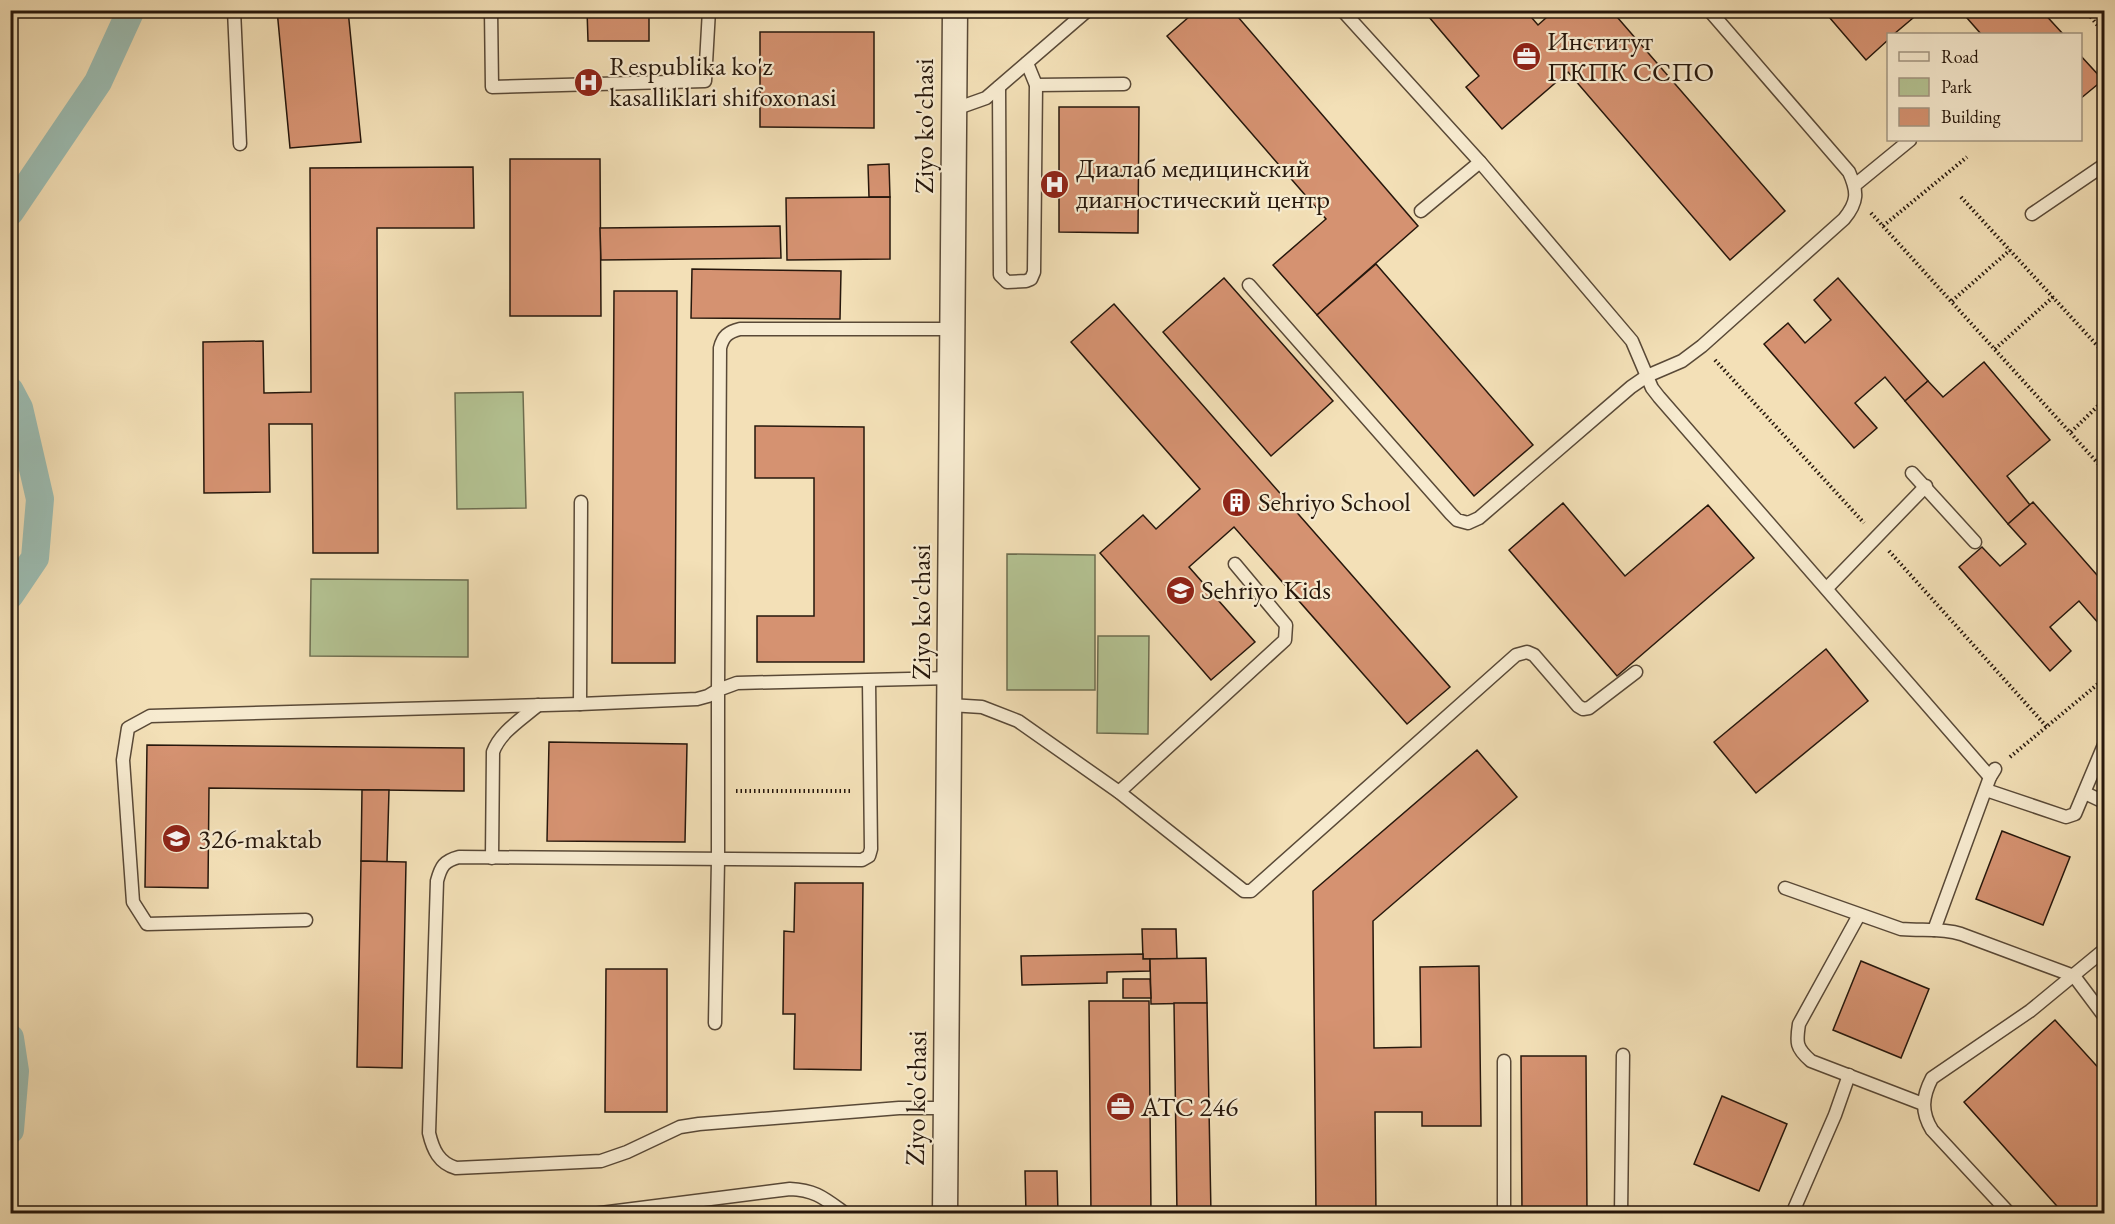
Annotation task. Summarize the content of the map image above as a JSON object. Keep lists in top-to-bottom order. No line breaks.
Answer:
{"streets":{"street":["Ziyo ko'chasi"]},"places":{"office":["Институт ПКПК ССПО","АТС 246"],"hospital":["Respublika ko'z kasalliklari shifoxonasi","Диалаб медицинский диагностический центр"],"building":["Sehriyo School"],"school or university":["Sehriyo Kids","326-maktab"]},"legend":["Road","Park","Building"]}
